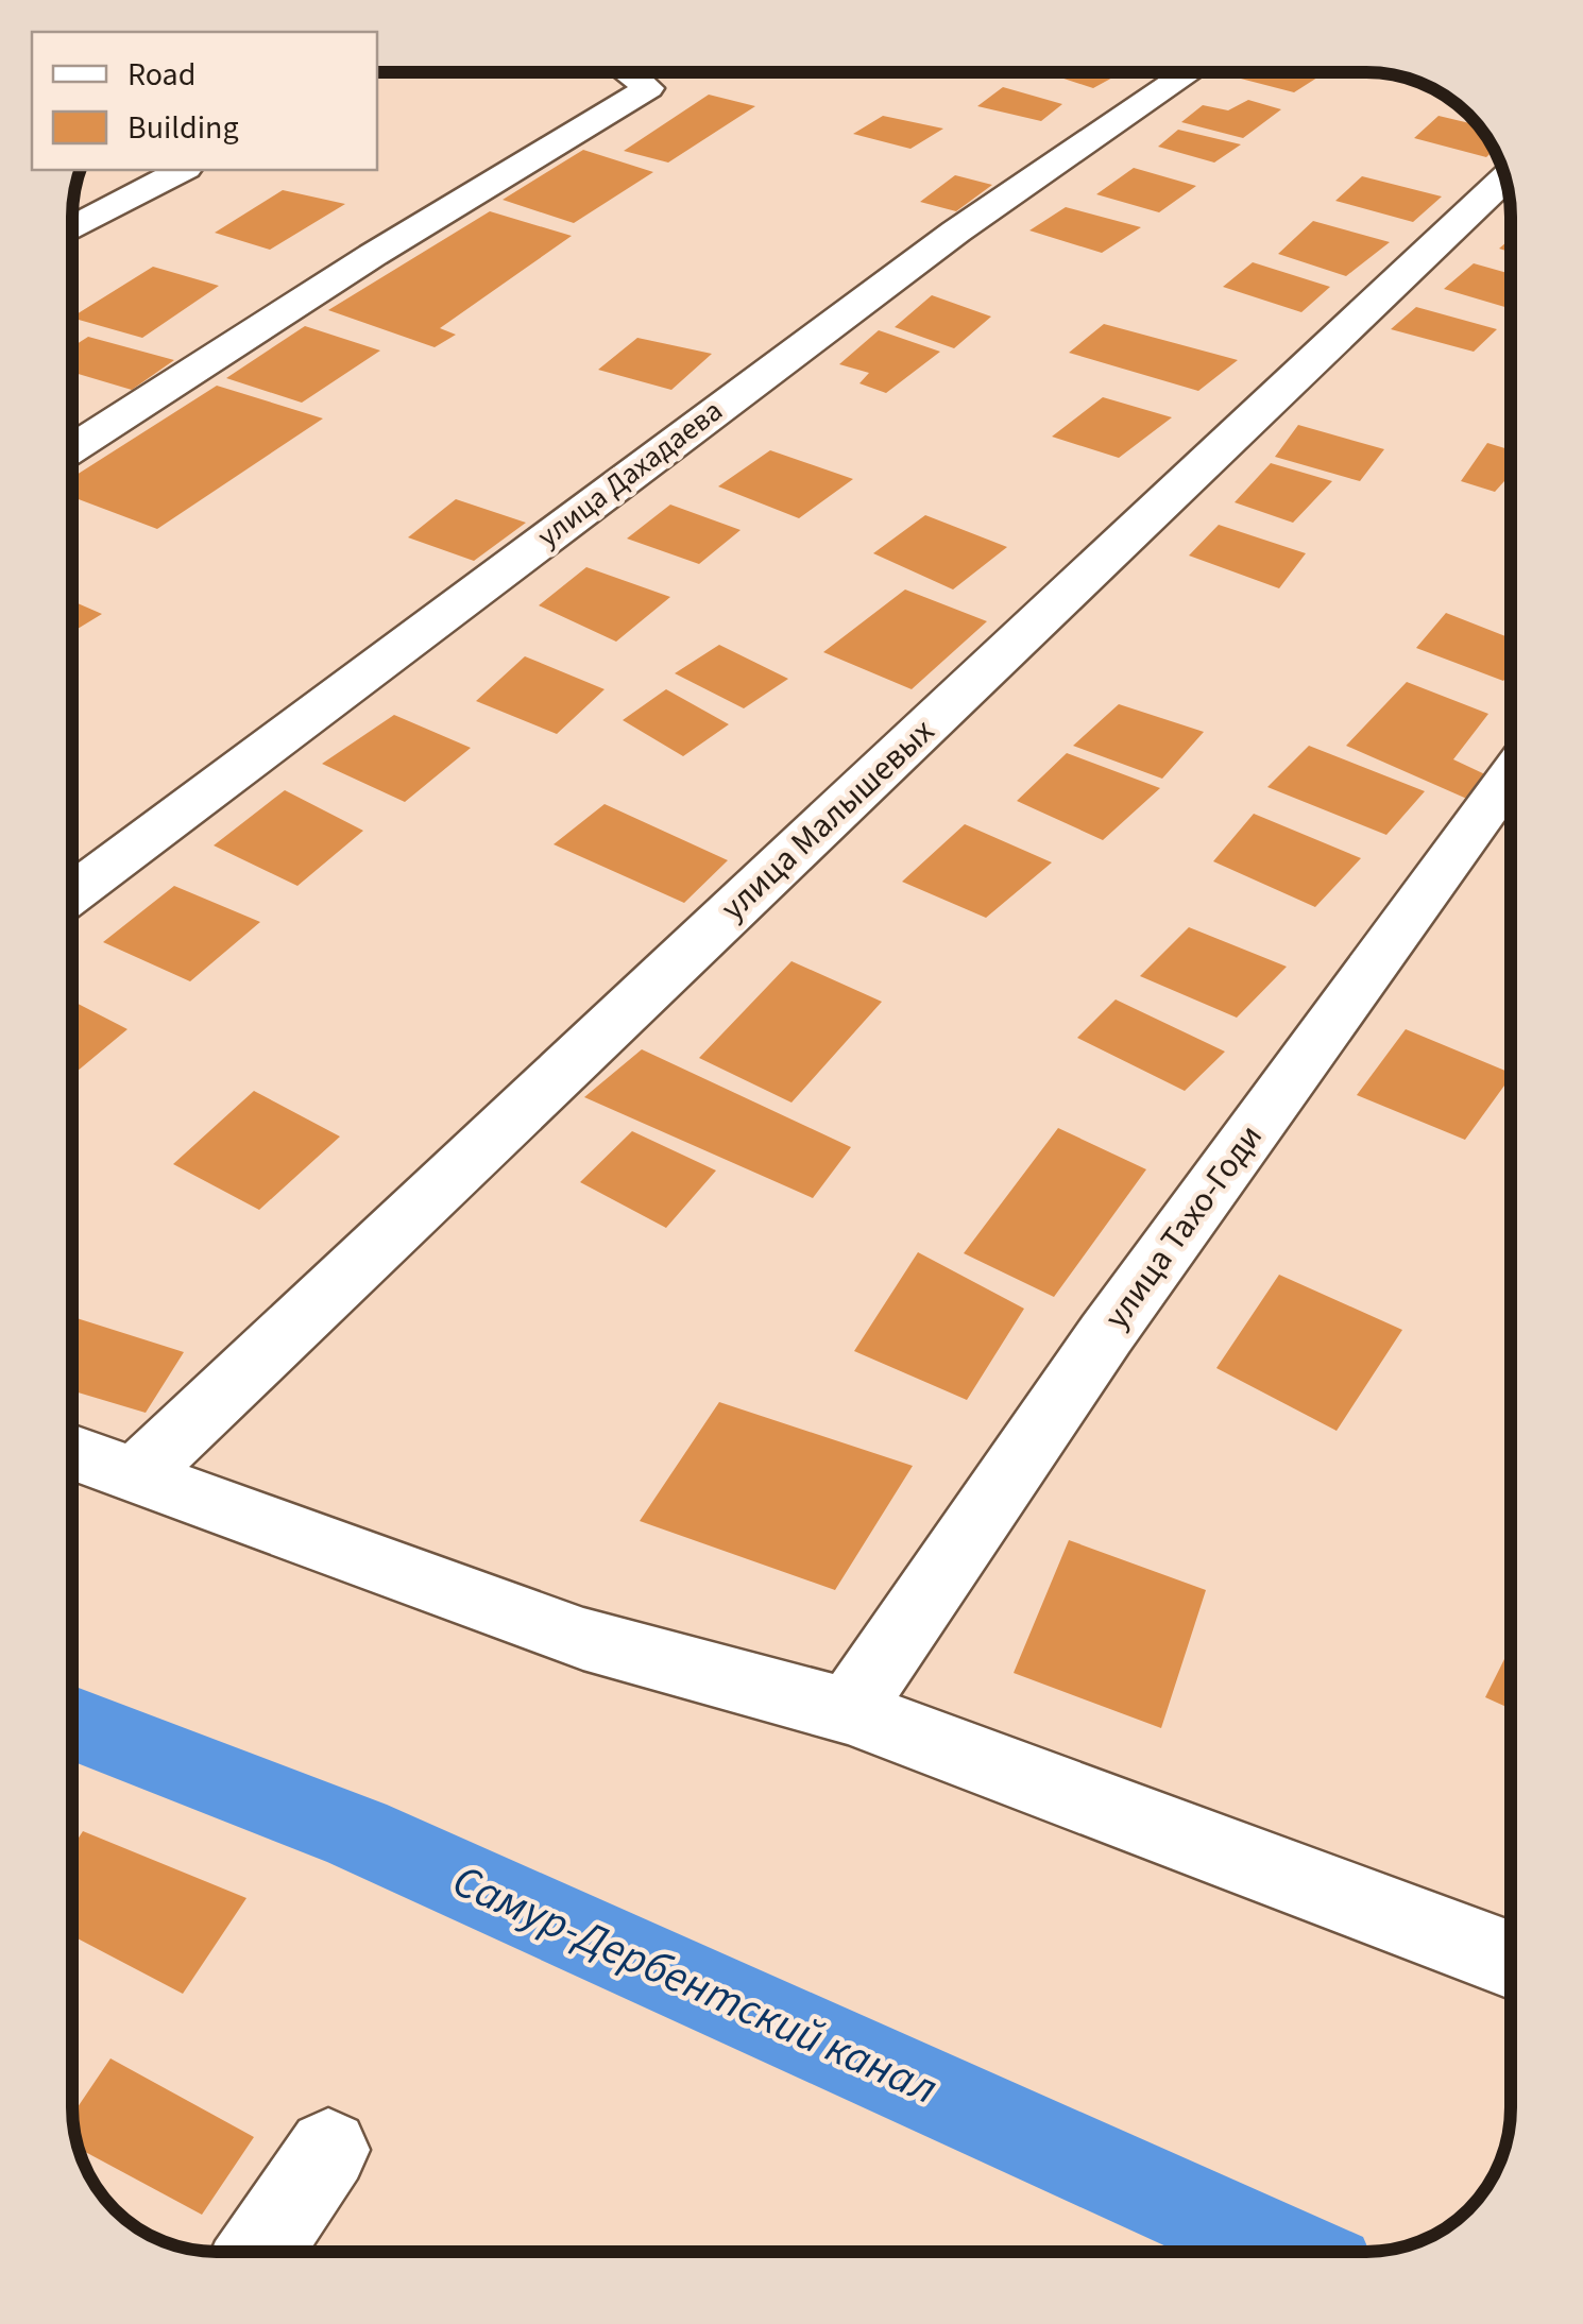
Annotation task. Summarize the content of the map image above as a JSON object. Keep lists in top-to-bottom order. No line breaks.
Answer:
{"streets":{"street":["улица Дахадаева","улица Малышевых","улица Тахо-Годи"]},"water":["Самур-Дербентский канал"],"legend":["Road","Building"]}
